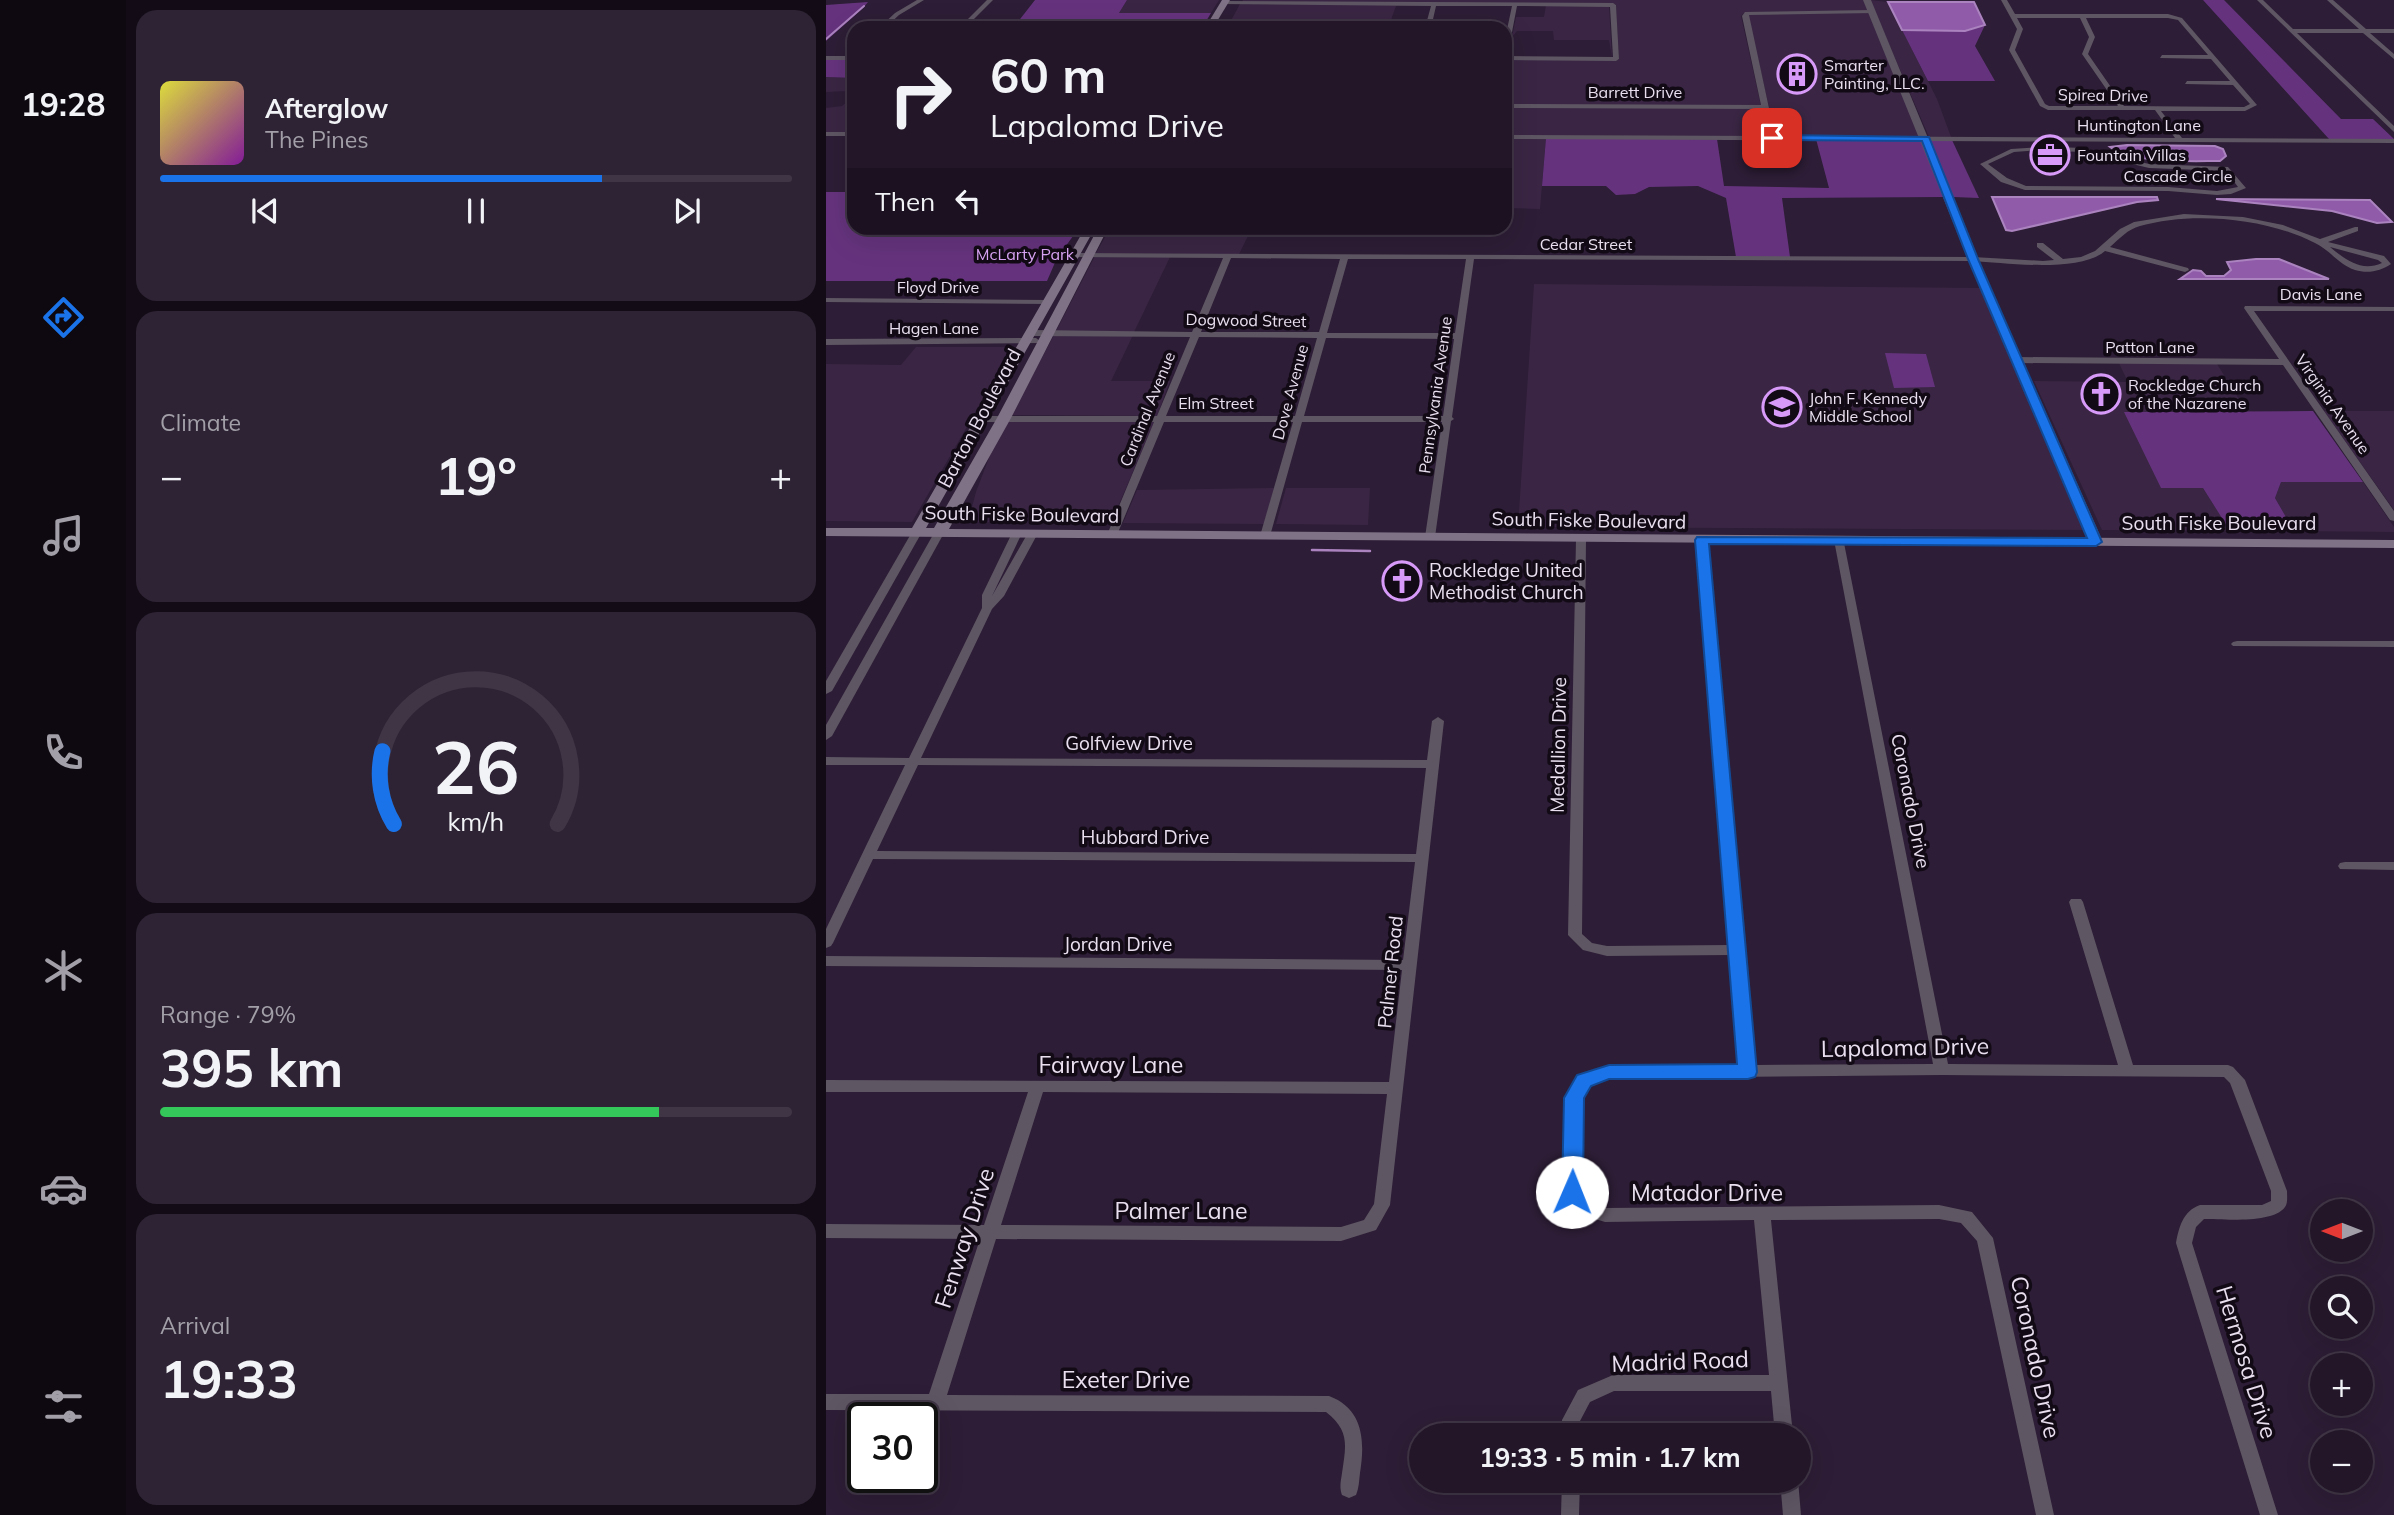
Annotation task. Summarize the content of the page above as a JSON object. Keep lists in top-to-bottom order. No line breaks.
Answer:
{"streets":{"main road":["Barton Boulevard","South Fiske Boulevard"],"street":["Barrett Drive","Spirea Drive","Huntington Lane","Cascade Circle","Cedar Street","Floyd Drive","Davis Lane","Dogwood Street","Hagen Lane","Patton Lane","Dove Avenue","Pennsylvania Avenue","Elm Street","Virginia Avenue","Cardinal Avenue","Golfview Drive","Medallion Drive","Coronado Drive","Hubbard Drive","Jordan Drive","Palmer Road","Lapaloma Drive","Fairway Lane","Matador Drive","Palmer Lane","Fenway Drive","Madrid Road","Hermosa Drive","Exeter Drive"]},"crossings":[["Spirea Drive","Huntington Lane"],["Huntington Lane","Cascade Circle"],["Cedar Street","Dove Avenue"],["Cedar Street","Pennsylvania Avenue"],["Cedar Street","Cardinal Avenue"],["Cedar Street","Barton Boulevard"],["Floyd Drive","Barton Boulevard"],["Davis Lane","Virginia Avenue"],["Dogwood Street","Hagen Lane"],["Dogwood Street","Dove Avenue"],["Dogwood Street","Pennsylvania Avenue"],["Dogwood Street","Cardinal Avenue"],["Dogwood Street","Barton Boulevard"],["Hagen Lane","Barton Boulevard"],["Patton Lane","Virginia Avenue"],["Dove Avenue","Elm Street"],["Dove Avenue","South Fiske Boulevard"],["Pennsylvania Avenue","Elm Street"],["Pennsylvania Avenue","South Fiske Boulevard"],["Elm Street","Cardinal Avenue"],["Elm Street","Barton Boulevard"],["Cardinal Avenue","South Fiske Boulevard"],["Barton Boulevard","South Fiske Boulevard"],["South Fiske Boulevard","Medallion Drive"],["South Fiske Boulevard","Coronado Drive"],["Golfview Drive","Palmer Road"],["Coronado Drive","Lapaloma Drive"],["Coronado Drive","Matador Drive"],["Hubbard Drive","Palmer Road"],["Jordan Drive","Palmer Road"],["Palmer Road","Fairway Lane"],["Palmer Road","Palmer Lane"],["Lapaloma Drive","Matador Drive"],["Lapaloma Drive","Hermosa Drive"],["Fairway Lane","Fenway Drive"],["Palmer Lane","Fenway Drive"]],"parks":["McLarty Park"],"places":{"building":["Smarter Painting, LLC."],"office":["Fountain Villas"],"church":["Rockledge Church of the Nazarene","Rockledge United Methodist Church"],"school or university":["John F. Kennedy Middle School"]},"north":"left","page":{"tabs":"19:28","turn":["60 m","Lapaloma Drive"],"song":["Afterglow","The Pines"],"then":"Then","tile":["Climate",["Range · 79%","395 km"],["Arrival","19:33"]],"heat":["−","19°","+"],"map_buttons":["+","−"],"limit":"30","trip":"19:33 · 5 min · 1.7 km","gauge":["26","km/h"]}}
